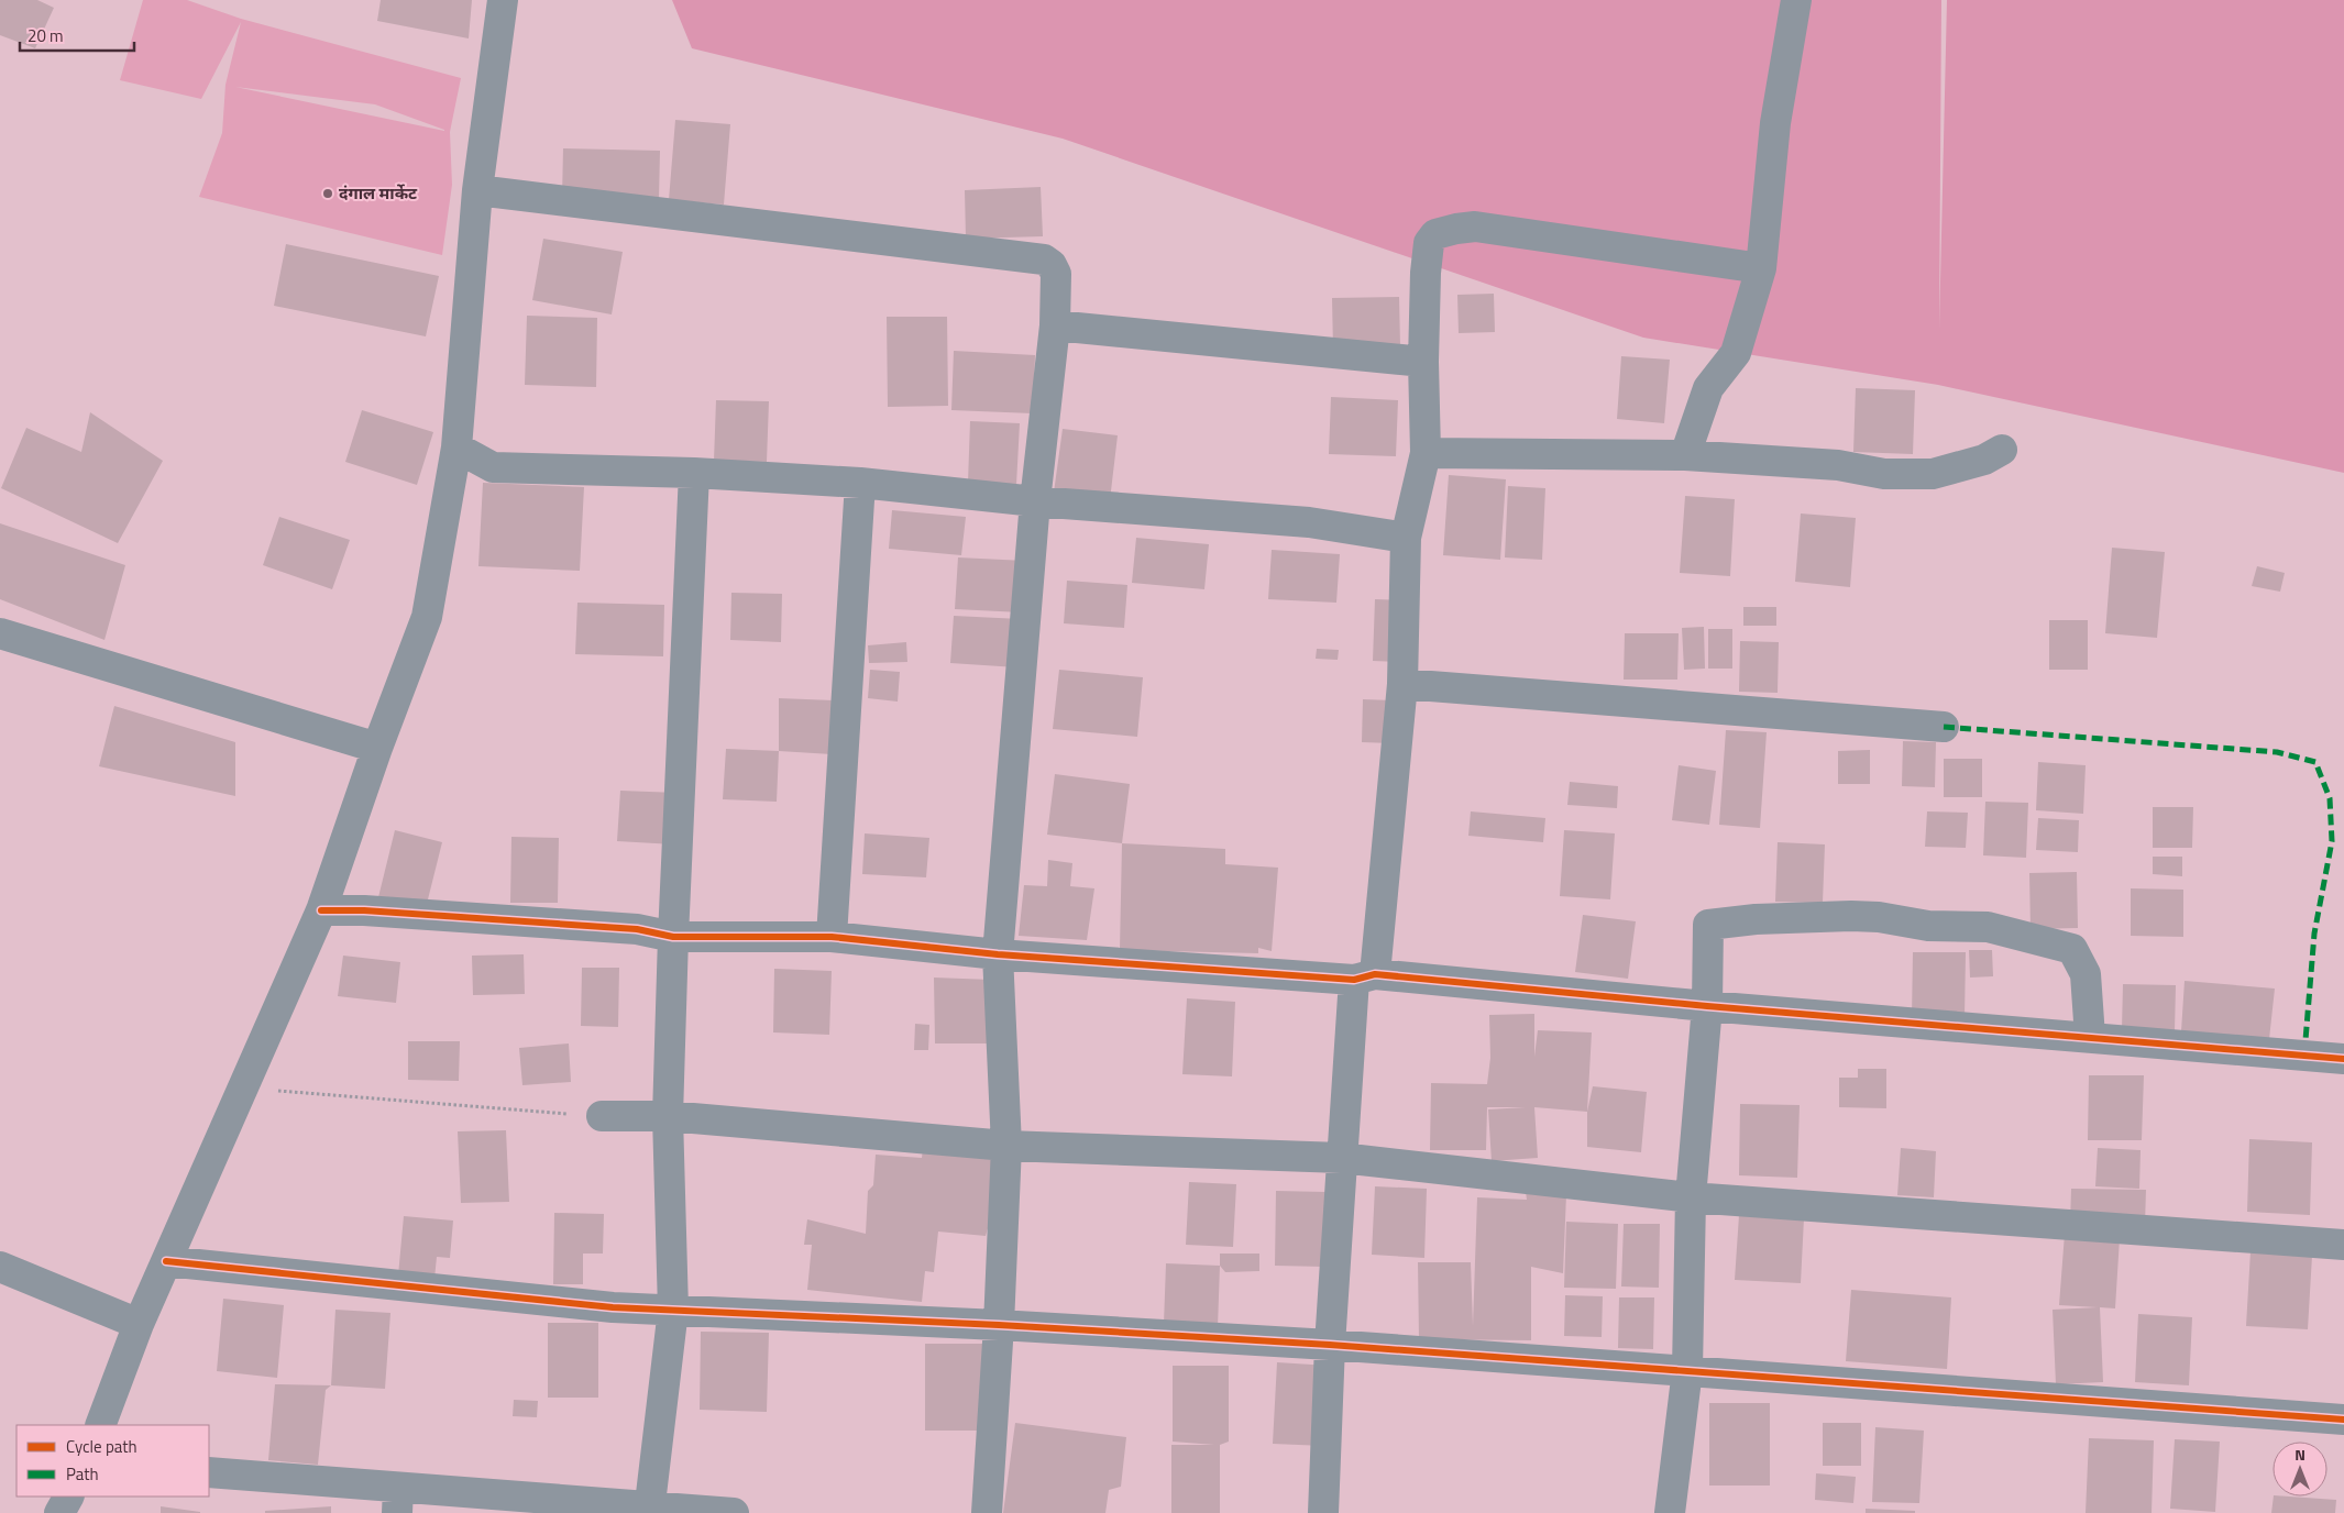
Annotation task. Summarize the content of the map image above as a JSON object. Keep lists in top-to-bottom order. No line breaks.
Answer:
{"places":["दंगाल मार्केट"],"legend":["Cycle path","Path"],"scale_bar":"20 m","north":"top"}
